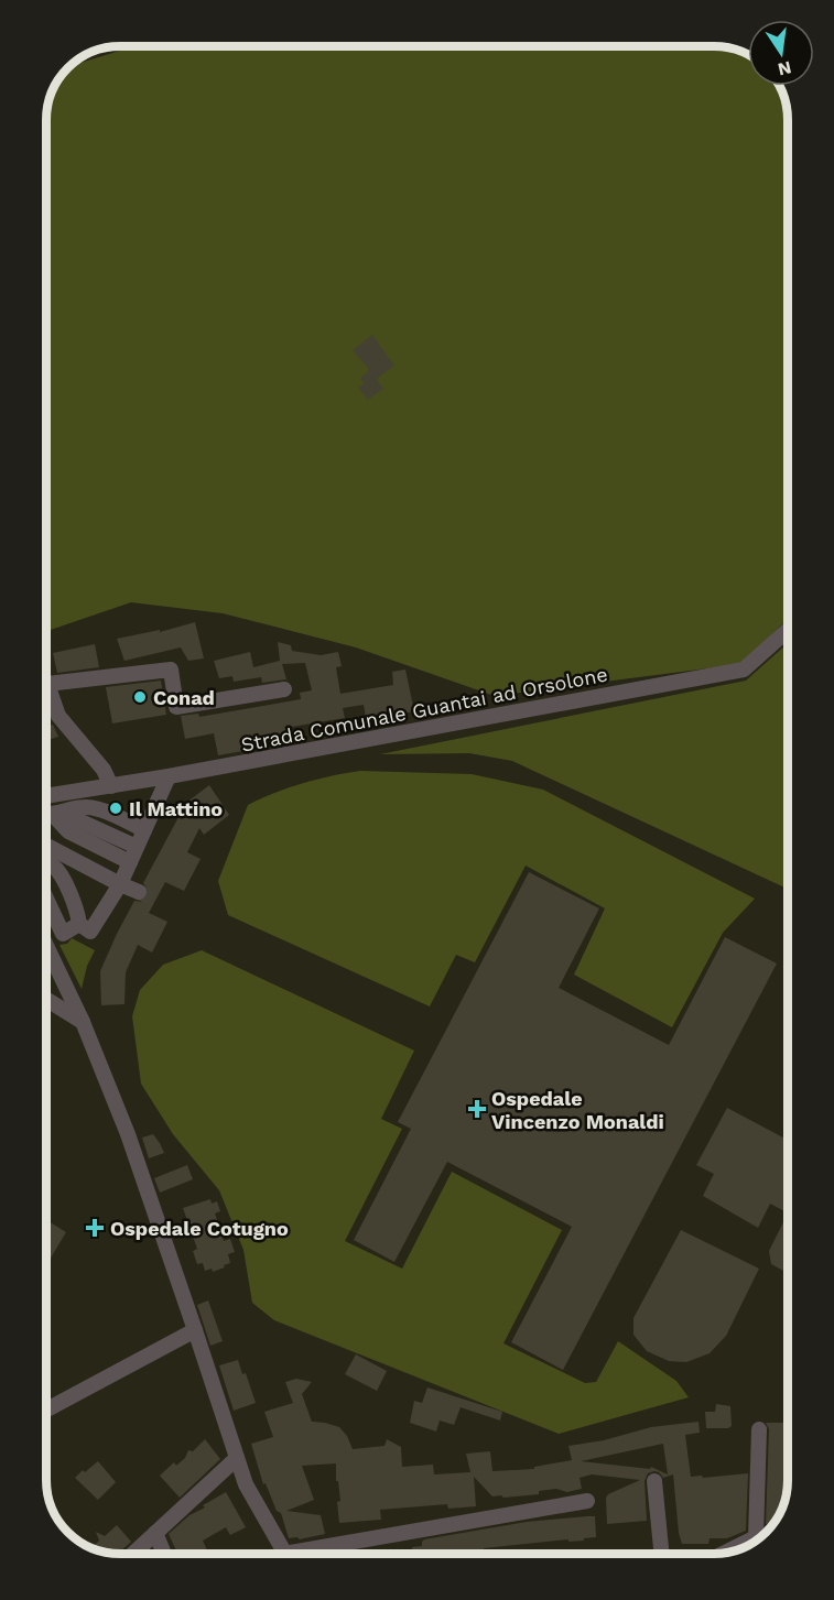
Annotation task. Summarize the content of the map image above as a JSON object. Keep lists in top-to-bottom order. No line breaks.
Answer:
{"streets":{"street":["Strada Comunale Guantai ad Orsolone"]},"places":{"other":["Conad","Il Mattino"],"health":["Ospedale Vincenzo Monaldi","Ospedale Cotugno"]},"north":"bottom"}
